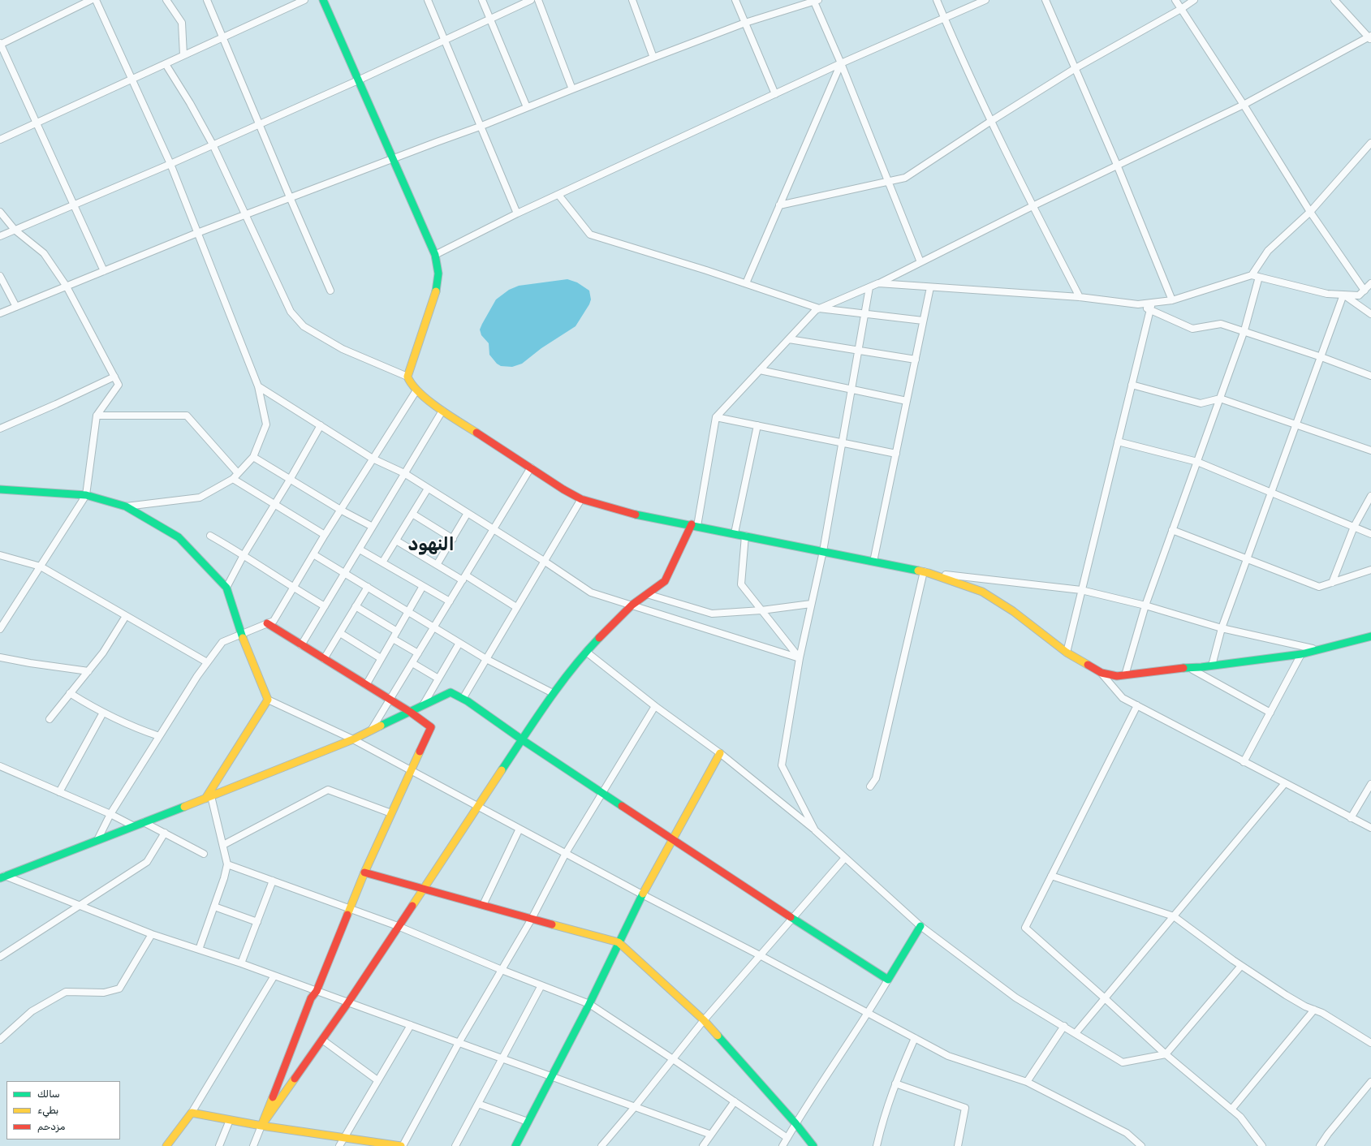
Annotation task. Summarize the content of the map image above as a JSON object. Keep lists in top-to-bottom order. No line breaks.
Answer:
{"districts":["النهود"],"legend":["سالك","بطيء","مزدحم"]}
